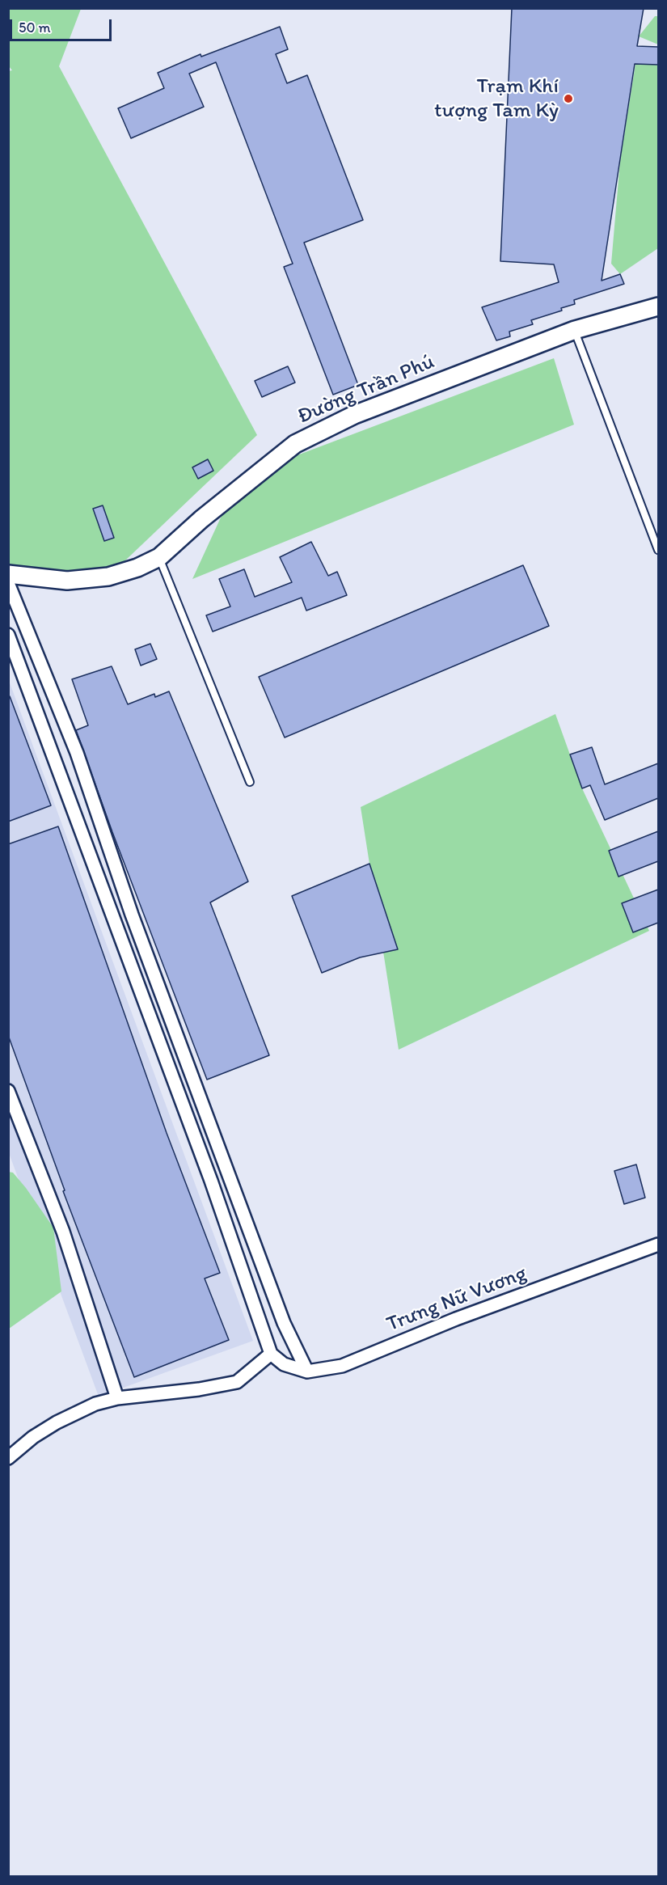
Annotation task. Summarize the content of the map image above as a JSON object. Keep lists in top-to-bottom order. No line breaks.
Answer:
{"streets":{"main road":["Đường Trần Phú"],"street":["Trưng Nữ Vương"]},"places":["Trạm Khí tượng Tam Kỳ"],"scale_bar":"50 m"}
